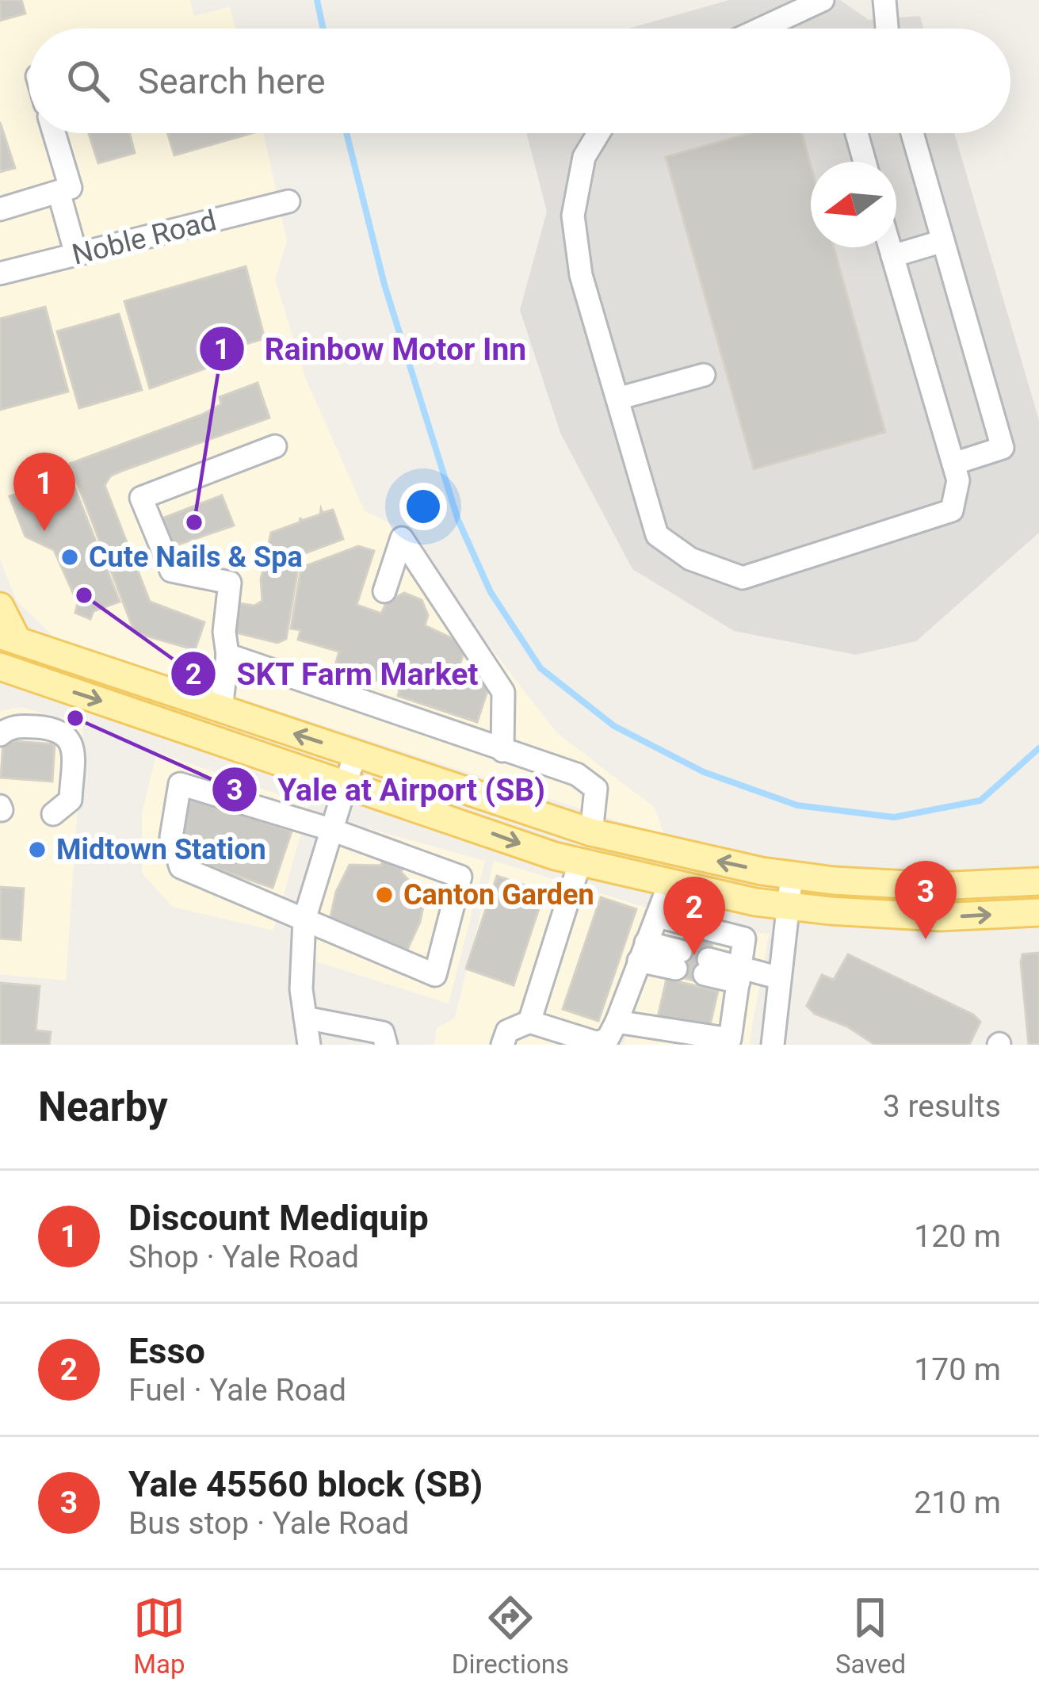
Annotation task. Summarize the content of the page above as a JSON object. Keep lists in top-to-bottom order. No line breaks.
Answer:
{"streets":{"street":["Noble Road"]},"places":["Rainbow Motor Inn","Cute Nails & Spa","SKT Farm Market","Yale at Airport (SB)","Midtown Station","Canton Garden"],"north":"left","page":{"search":"Search here","pins":["1","3","2"],"heading":["Nearby","3 results"],"list":[{"mark":"1","name":"Discount Mediquip","note":"Shop · Yale Road","value":"120 m"},{"mark":"2","name":"Esso","note":"Fuel · Yale Road","value":"170 m"},{"mark":"3","name":"Yale 45560 block (SB)","note":"Bus stop · Yale Road","value":"210 m"}],"nav":["Map","Directions","Saved"]}}
